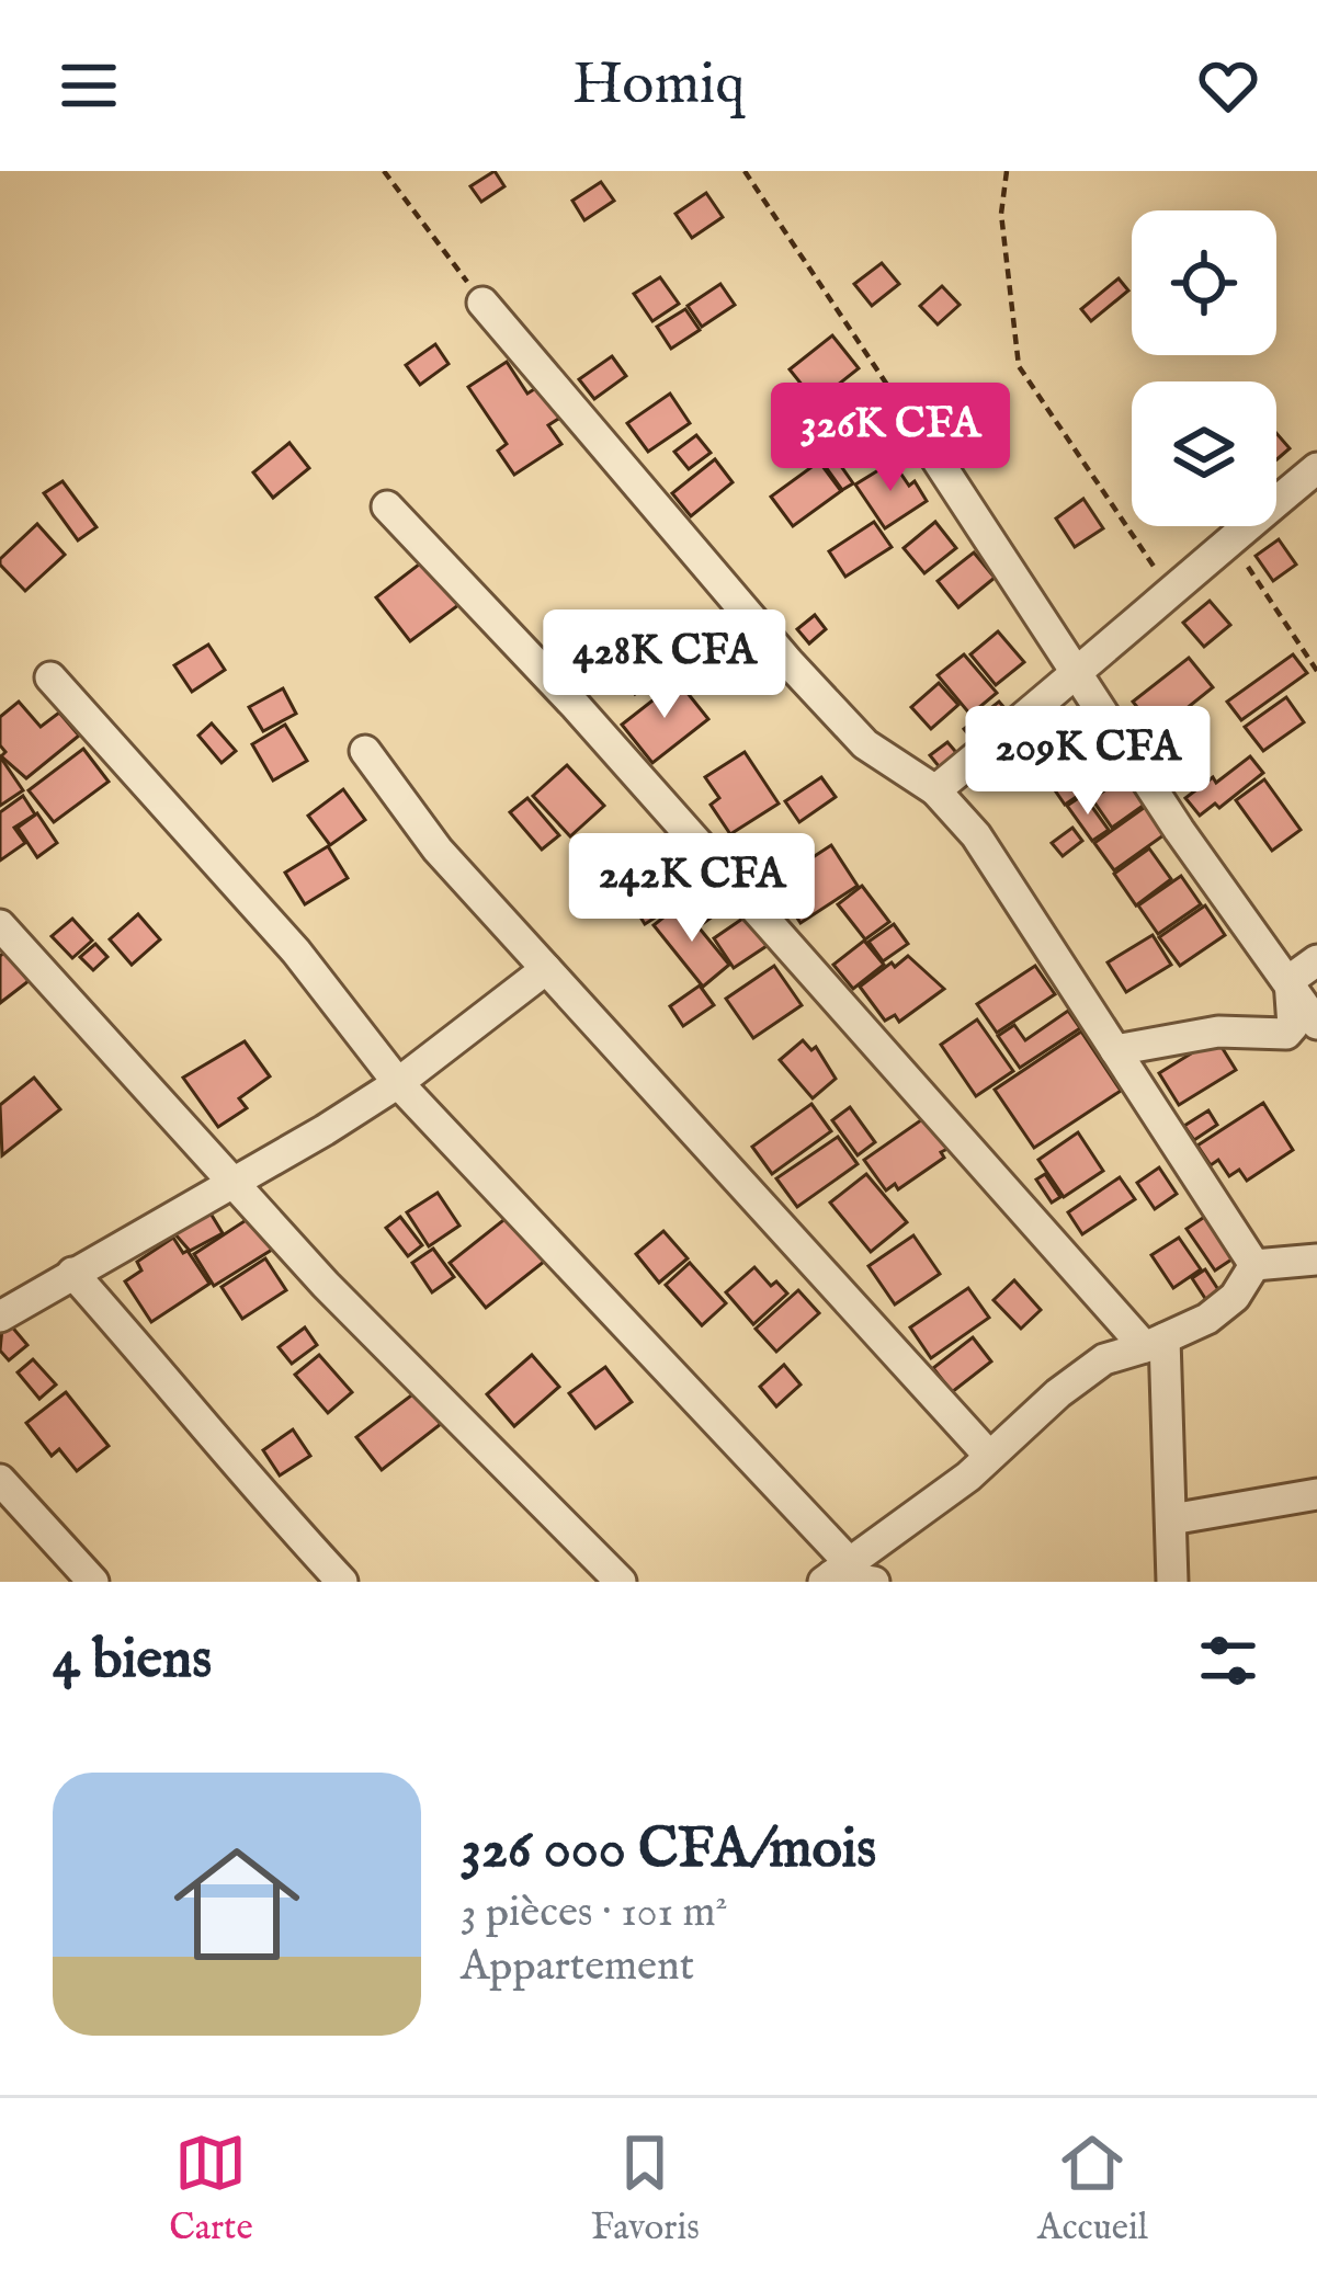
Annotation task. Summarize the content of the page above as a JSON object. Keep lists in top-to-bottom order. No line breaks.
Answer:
{"page":{"header":"Homiq","price":["326K CFA","428K CFA","209K CFA","242K CFA"],"heading":"4 biens","list":[{"name":"326 000 CFA/mois","note":"3 pièces · 101 m² · Appartement"}],"tabs":["Carte","Favoris","Accueil"]}}
